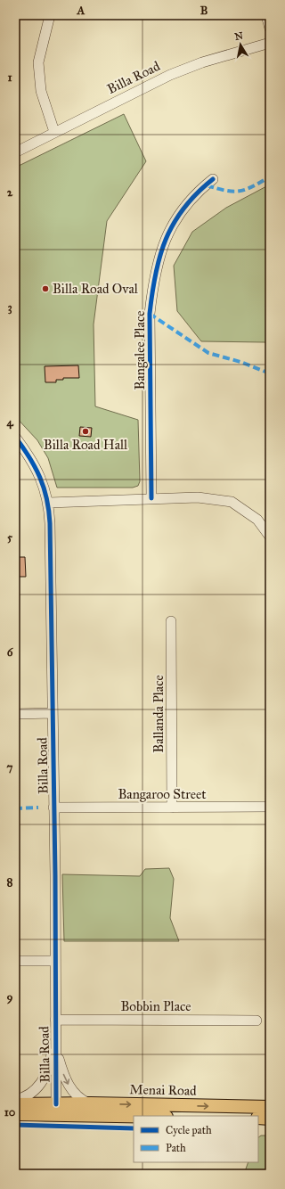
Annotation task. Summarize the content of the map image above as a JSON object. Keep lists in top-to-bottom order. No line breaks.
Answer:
{"streets":{"main road":["Menai Road"],"street":["Billa Road","Bangalee Place","Ballanda Place","Bangaroo Street","Bobbin Place"]},"crossings":[["Billa Road","Bangaroo Street"],["Billa Road","Bobbin Place"],["Billa Road","Menai Road"],["Ballanda Place","Bangaroo Street"]],"places":["Billa Road Oval","Billa Road Hall"],"legend":["Cycle path","Path"],"north":"top","grid":{"columns":["A","B"],"rows":["1","2","3","4","5","6","7","8","9","10"]}}
